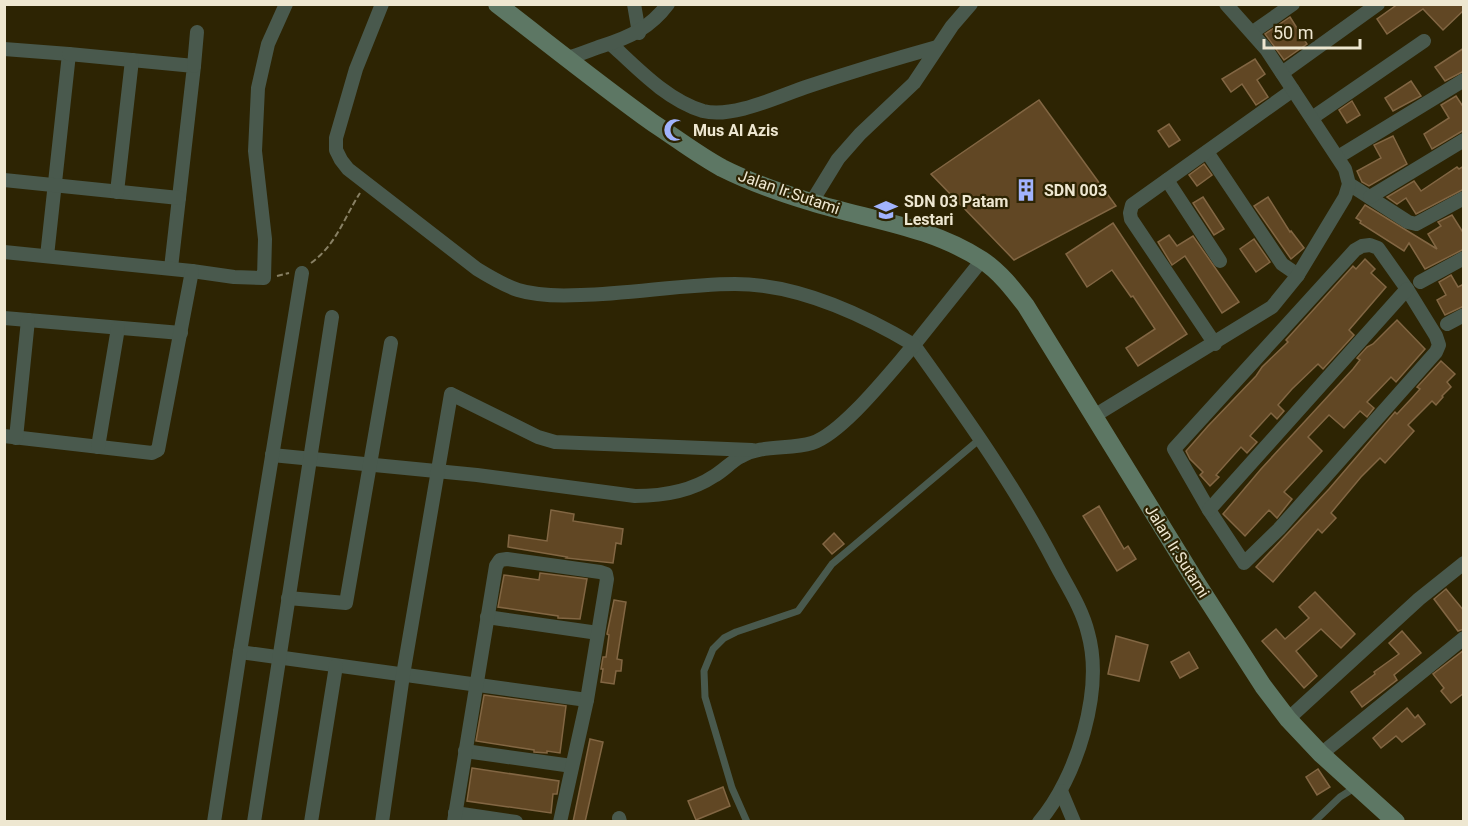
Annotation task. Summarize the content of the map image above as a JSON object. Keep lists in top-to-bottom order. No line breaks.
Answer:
{"streets":{"street":["Jalan Ir.Sutami"]},"places":{"mosque":["Mus Al Azis"],"building":["SDN 003"],"school or university":["SDN 03 Patam Lestari"]},"scale_bar":"50 m"}
